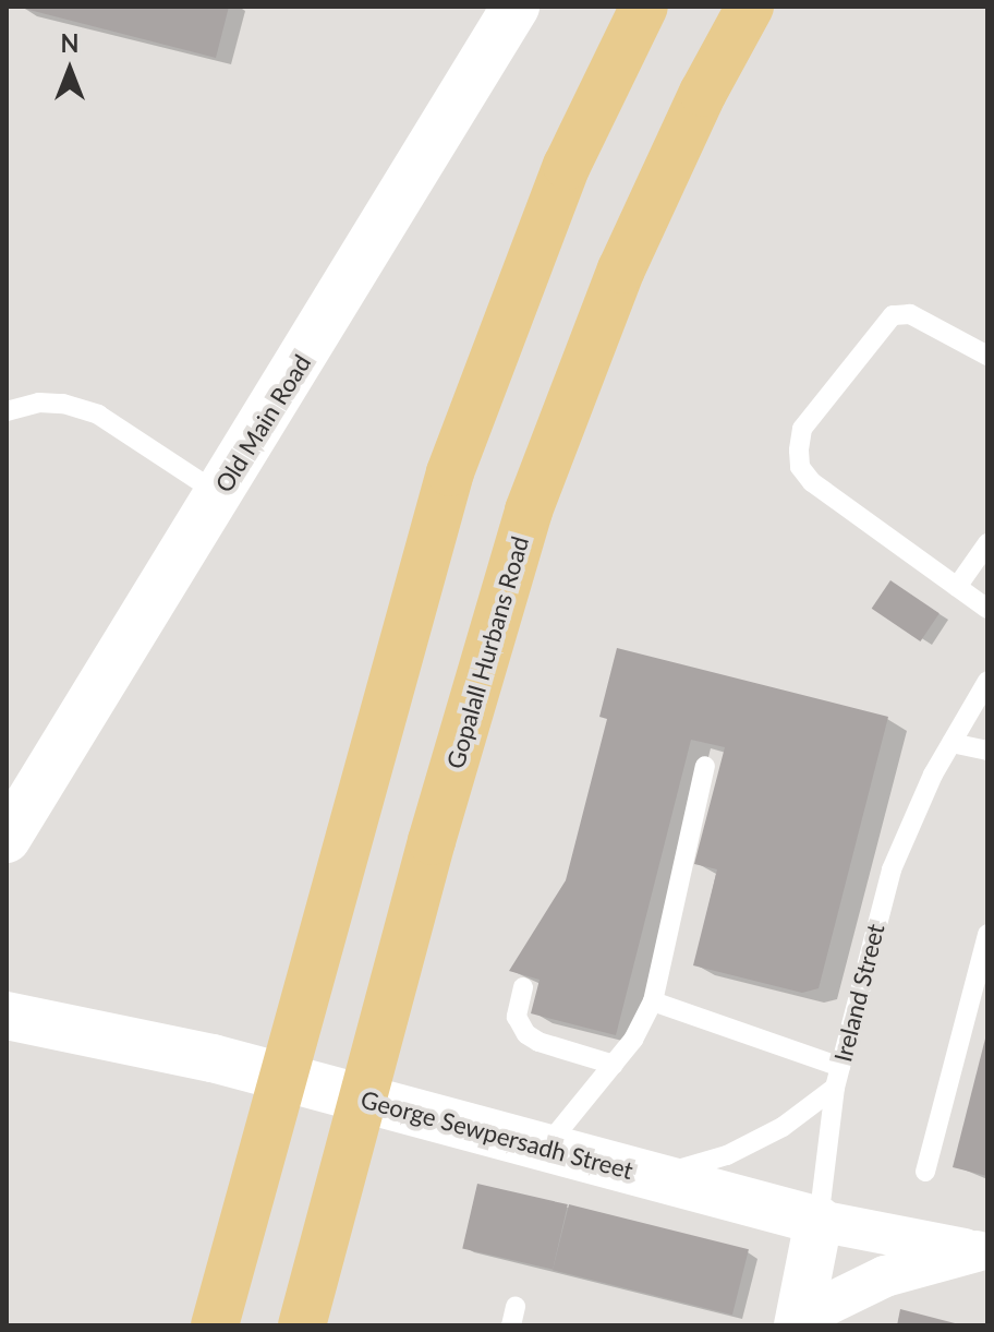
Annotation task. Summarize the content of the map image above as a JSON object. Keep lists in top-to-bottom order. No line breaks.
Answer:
{"streets":{"main road":["Gopalall Hurbans Road"],"street":["Old Main Road","Ireland Street","George Sewpersadh Street"]},"crossings":[["Ireland Street","George Sewpersadh Street"]],"north":"top"}
